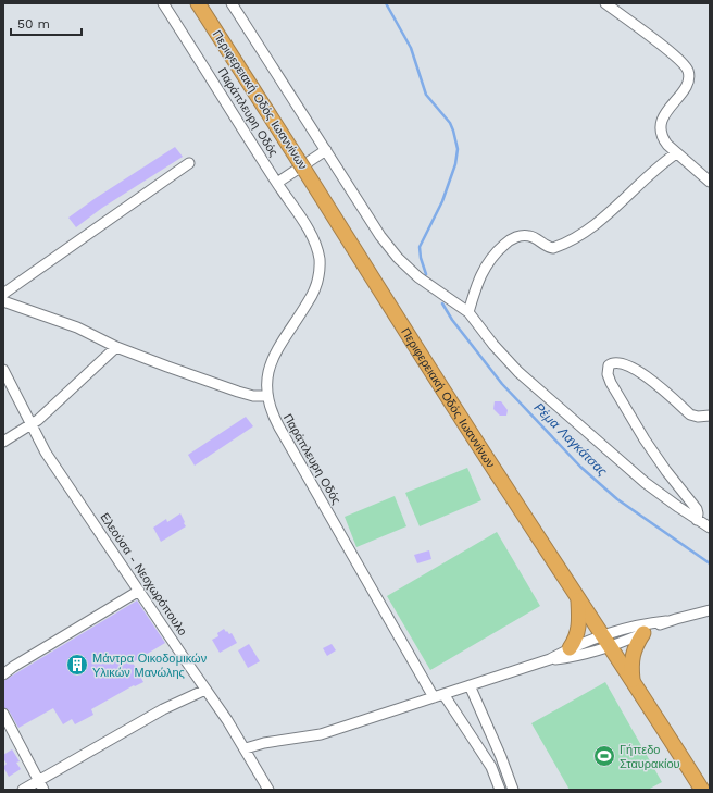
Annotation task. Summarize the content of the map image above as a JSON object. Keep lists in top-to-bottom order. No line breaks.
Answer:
{"streets":{"highway":["Περιφερειακή Οδός Ιωαννίνων"],"street":["Παράπλευρη Οδός","Ελεούσα - Νεοχωρόπουλο"]},"water":["Ρέμα Λαγκάτσας"],"places":{"building":["Μάντρα Οικοδομικών Υλικών Μανώλης"],"sports":["Γήπεδο Σταυρακίου"]},"scale_bar":"50 m"}
